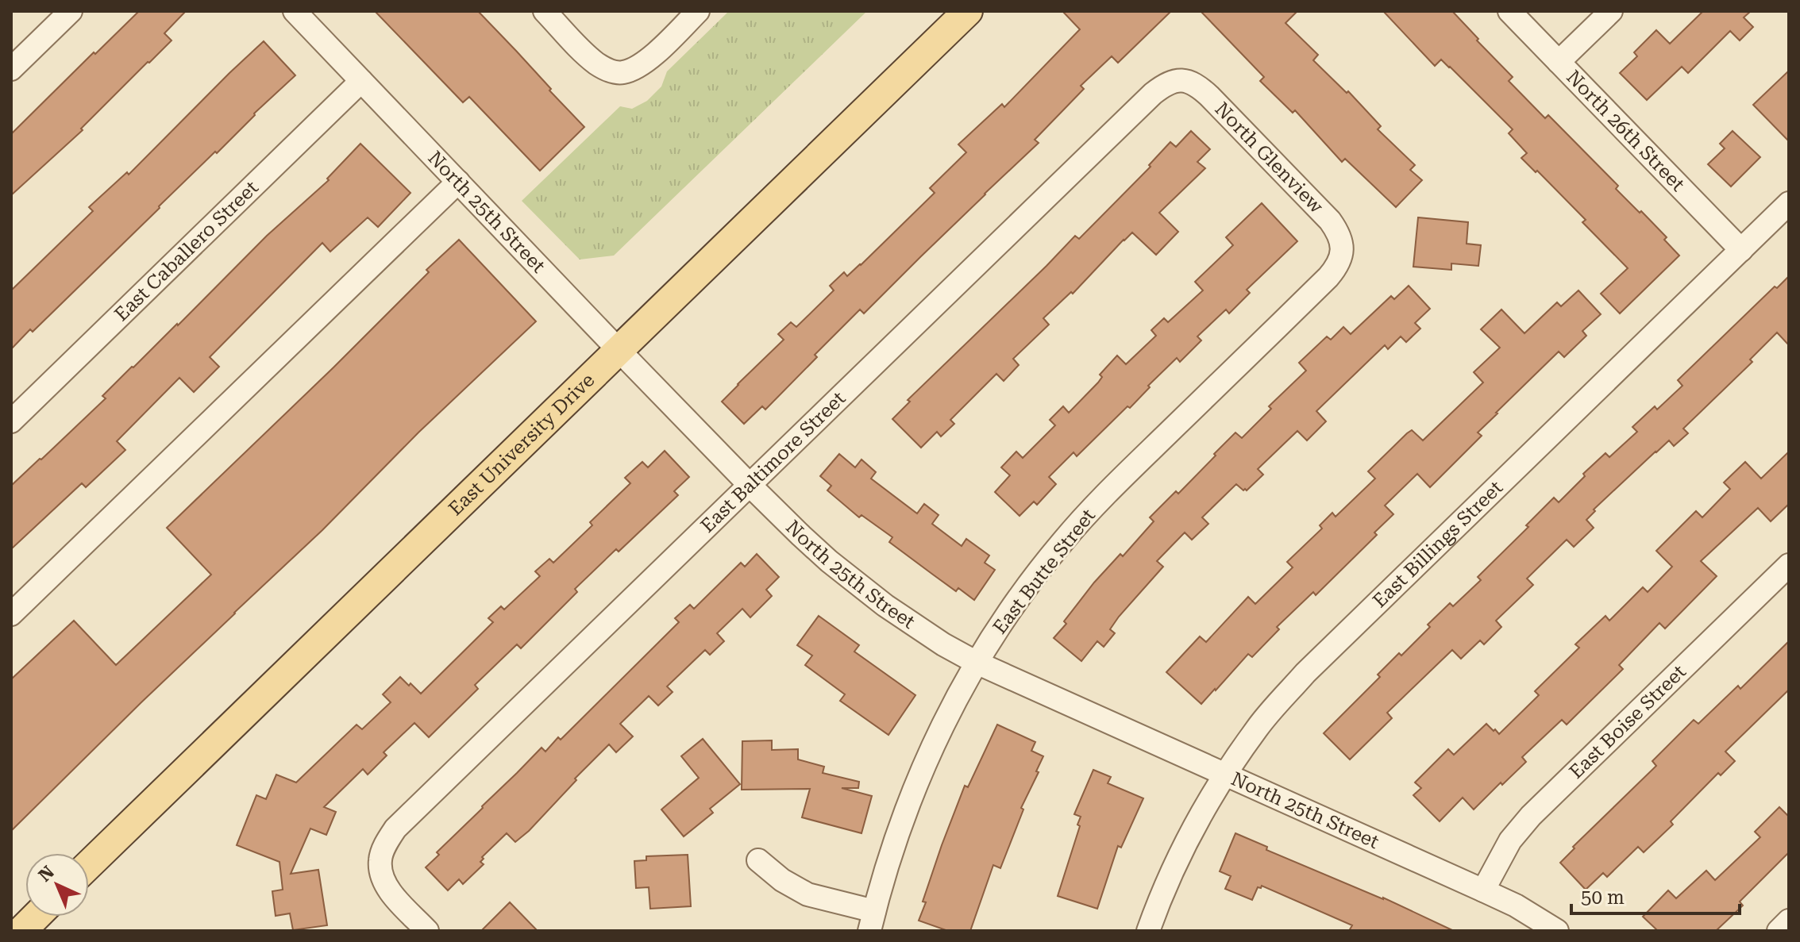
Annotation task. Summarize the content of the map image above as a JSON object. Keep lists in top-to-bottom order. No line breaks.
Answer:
{"streets":{"main road":["East University Drive"],"street":["North 26th Street","North Glenview","North 25th Street","East Caballero Street","East Baltimore Street","East Billings Street","East Butte Street","East Boise Street"]},"crossings":[["North 26th Street","East Billings Street"],["North Glenview","East Baltimore Street"],["North Glenview","East Butte Street"],["North 25th Street","East Caballero Street"],["North 25th Street","East University Drive"],["North 25th Street","East Baltimore Street"],["North 25th Street","East Billings Street"],["North 25th Street","East Butte Street"],["North 25th Street","East Boise Street"]],"scale_bar":"50 m","north":"top left"}
